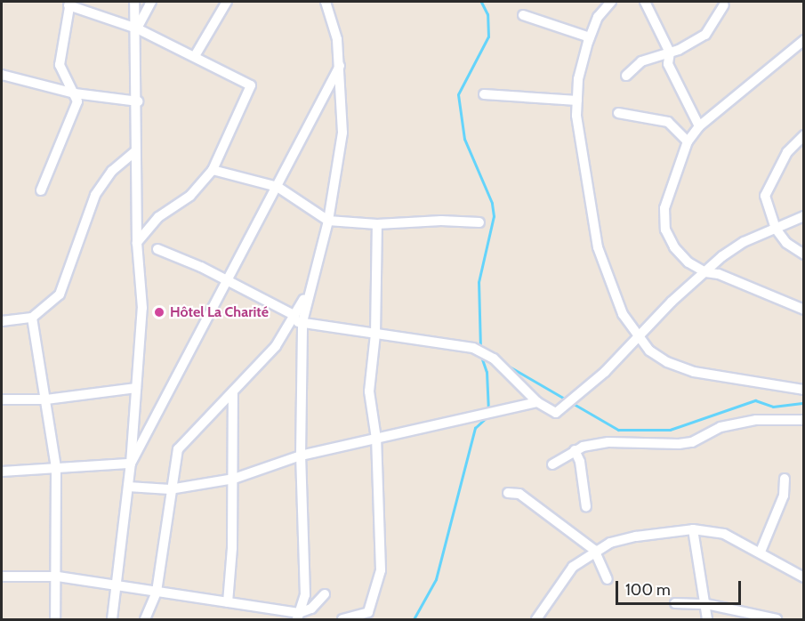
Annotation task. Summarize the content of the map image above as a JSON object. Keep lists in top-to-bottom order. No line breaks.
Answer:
{"places":["Hôtel La Charité"],"scale_bar":"100 m"}
